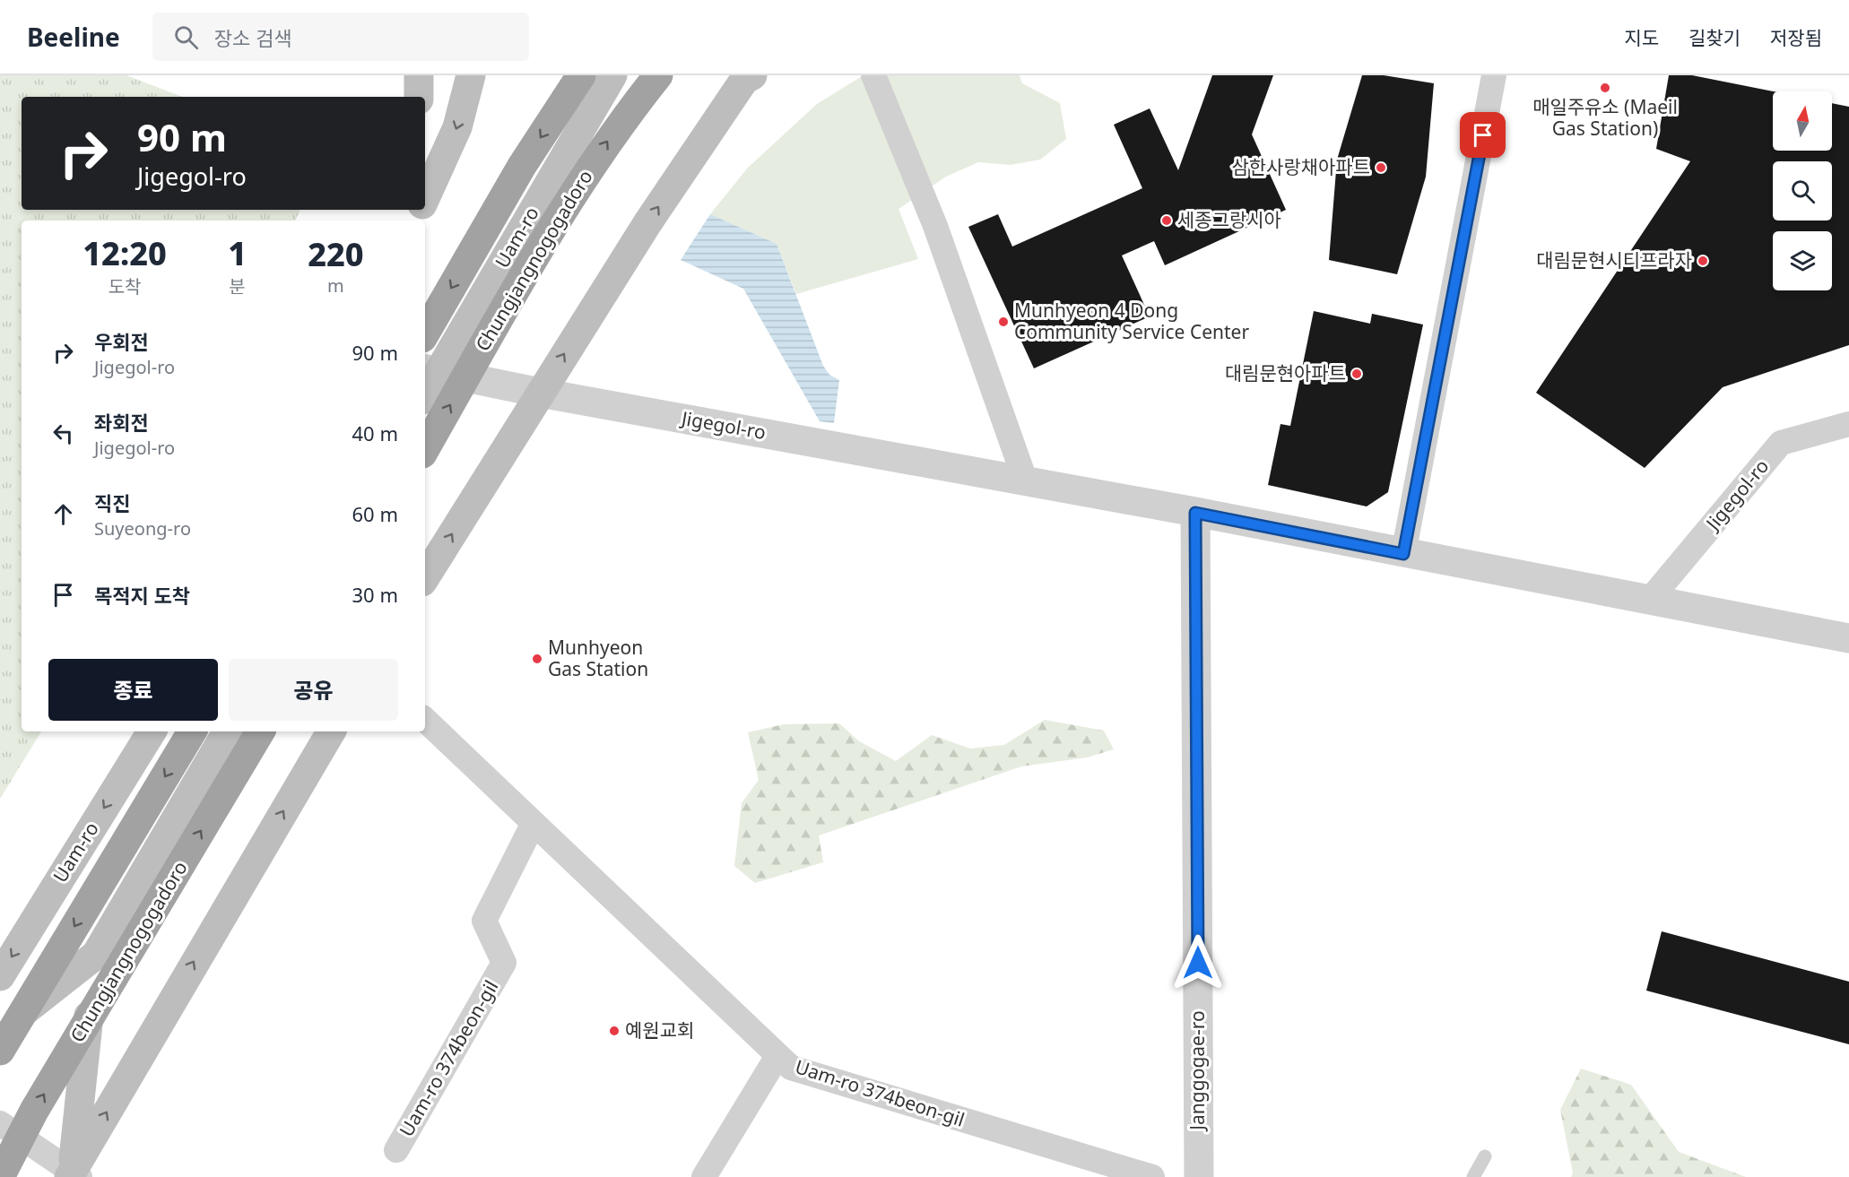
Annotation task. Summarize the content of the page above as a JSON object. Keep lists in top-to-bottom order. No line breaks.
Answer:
{"streets":{"highway":["Chungjangnogogadoro"],"main road":["Uam-ro"],"street":["Jigegol-ro","Uam-ro 374beon-gil","Janggogae-ro"]},"crossings":[["Uam-ro","Jigegol-ro"],["Jigegol-ro","Janggogae-ro"]],"places":["매일주유소 (Maeil Gas Station)","삼한사랑채아파트","세종그랑시아","대림문현시티프라자","Munhyeon 4 Dong Community Service Center","대림문현아파트","Munhyeon Gas Station","예원교회"],"north":"top","page":{"header":"Beeline","search":"장소 검색","nav":["지도","길찾기","저장됨"],"turn":["90 m","Jigegol-ro"],"eta":["12:20","도착","1","분","220","m"],"list":[{"name":"우회전","note":"Jigegol-ro","value":"90 m"},{"name":"좌회전","note":"Jigegol-ro","value":"40 m"},{"name":"직진","note":"Suyeong-ro","value":"60 m"},{"name":"목적지 도착","value":"30 m"}],"buttons":["종료","공유"]}}
